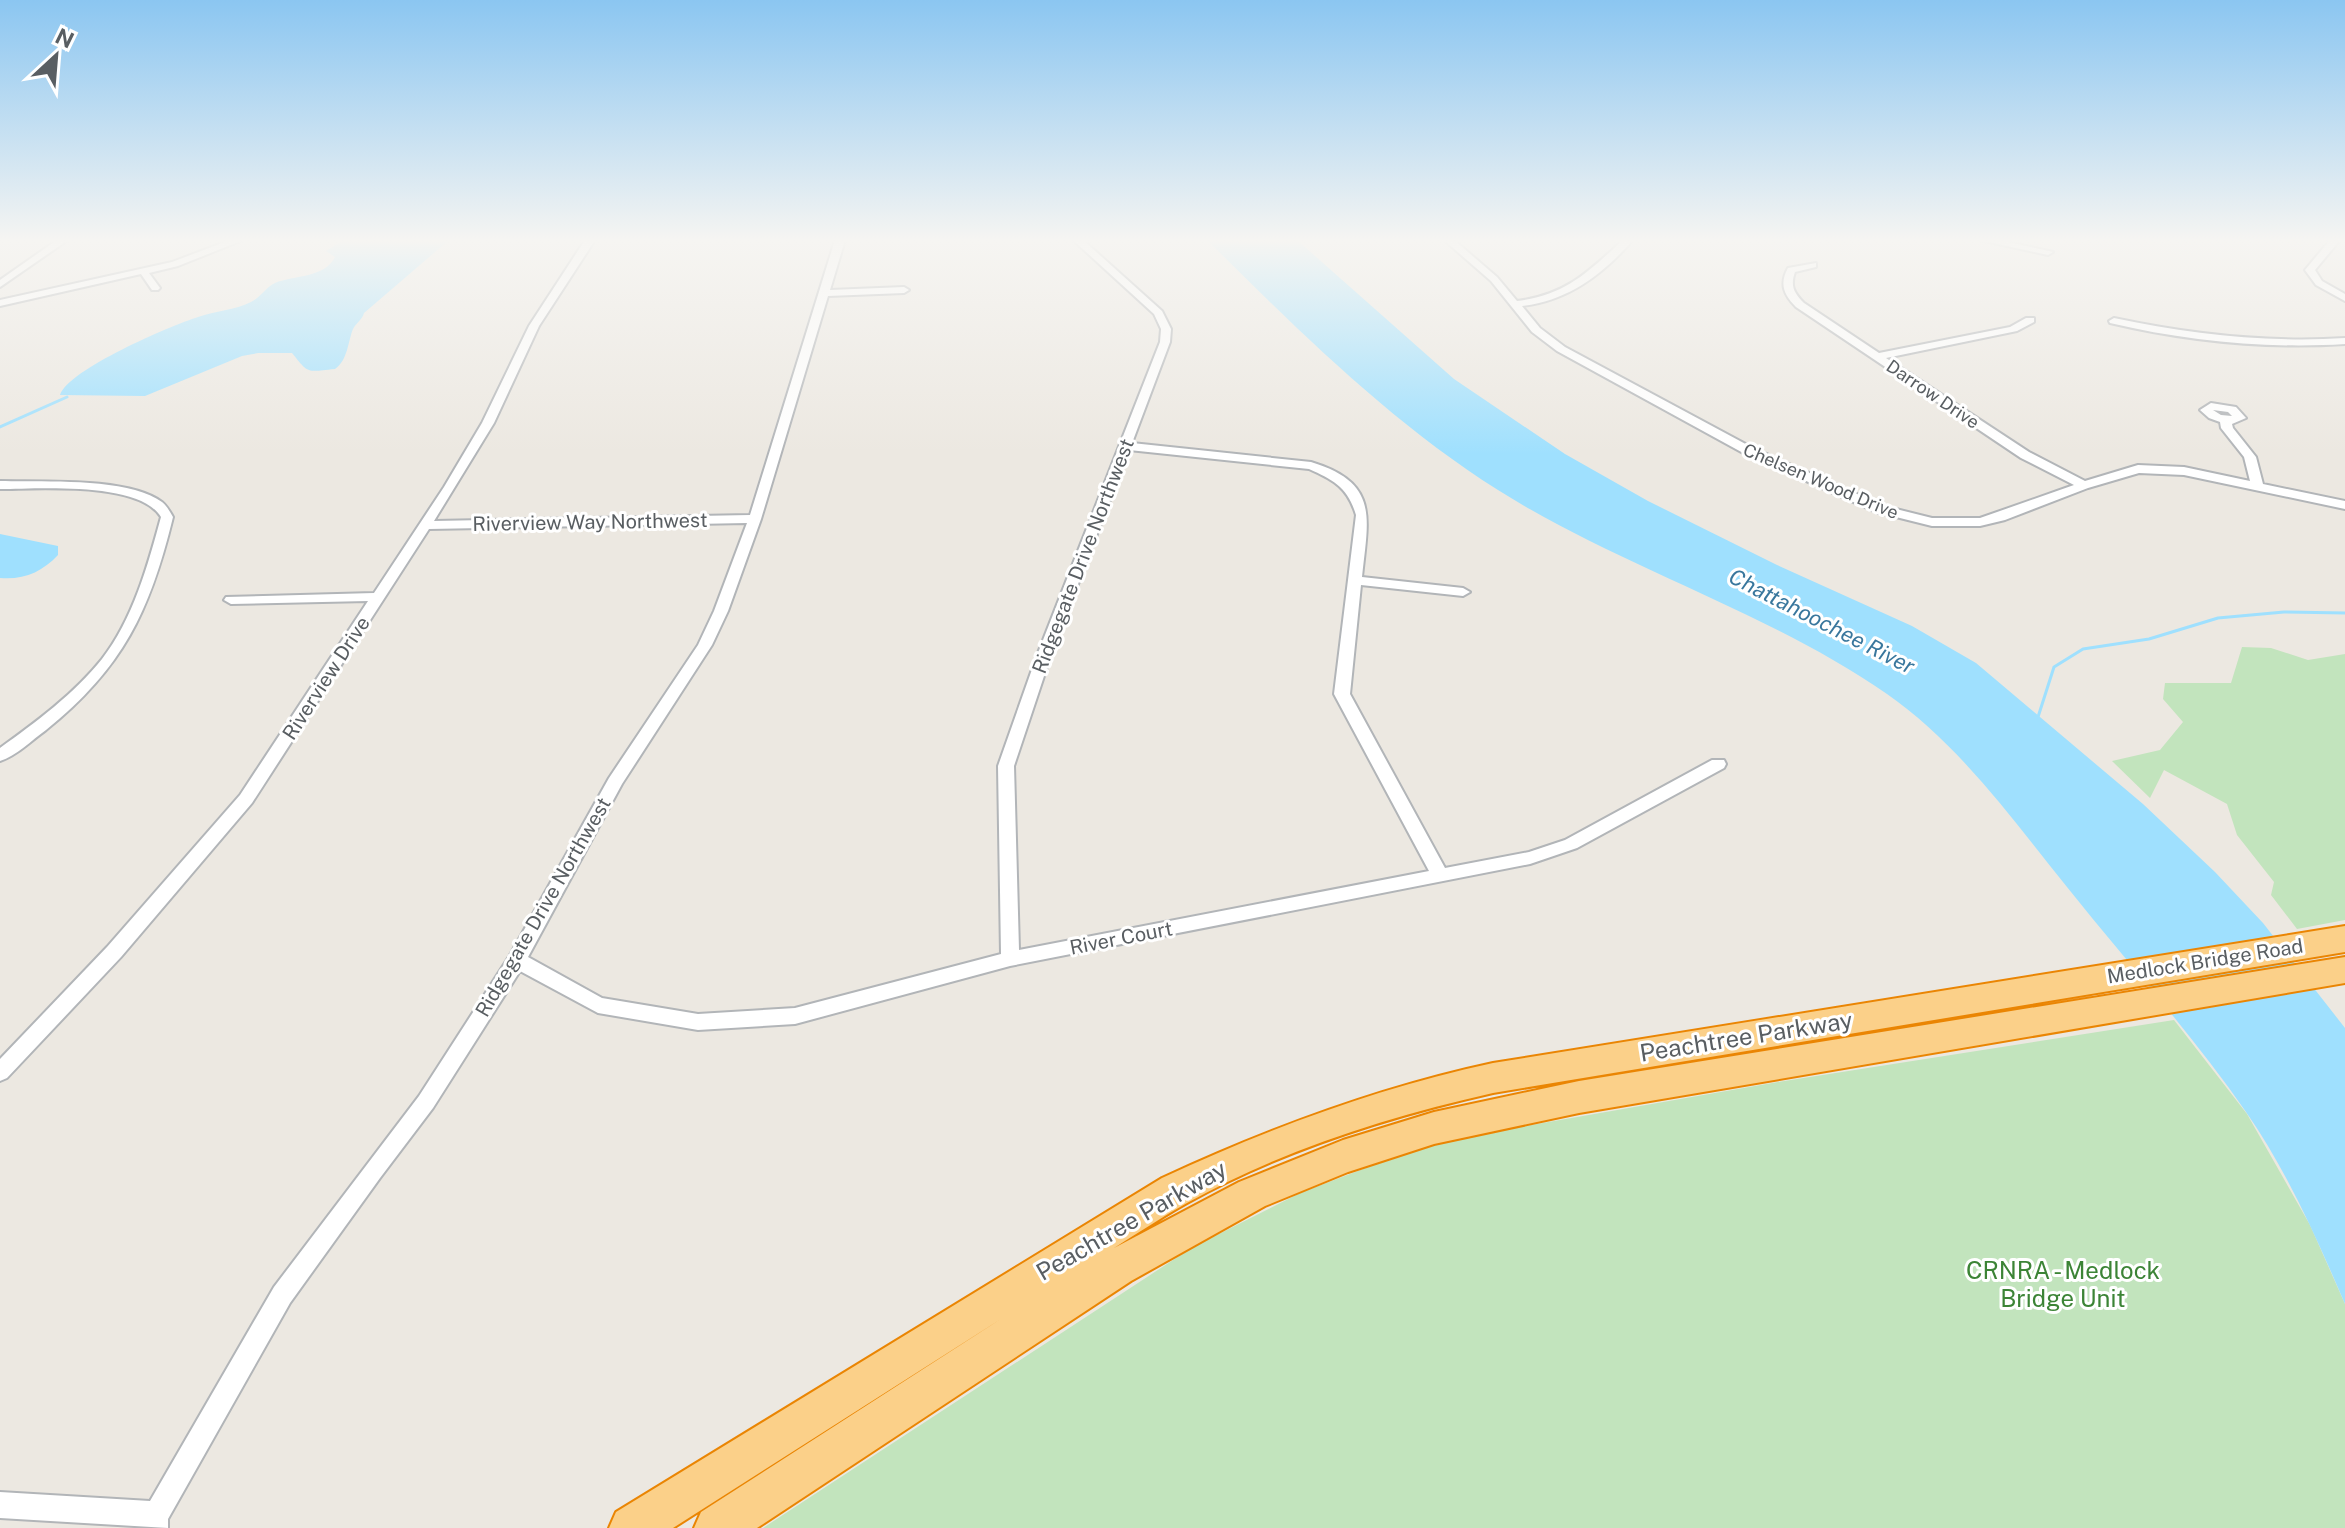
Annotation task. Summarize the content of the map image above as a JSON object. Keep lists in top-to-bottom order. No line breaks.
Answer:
{"streets":{"highway":["Medlock Bridge Road","Peachtree Parkway"],"street":["Darrow Drive","Chelsen Wood Drive","Riverview Way Northwest","Ridgegate Drive Northwest","Riverview Drive","River Court"]},"crossings":[["Darrow Drive","Chelsen Wood Drive"],["Riverview Way Northwest","Ridgegate Drive Northwest"],["Riverview Way Northwest","Riverview Drive"],["Ridgegate Drive Northwest","River Court"],["Medlock Bridge Road","Peachtree Parkway"]],"water":["Chattahoochee River"],"parks":["CRNRA - Medlock Bridge Unit"],"north":"top right"}
